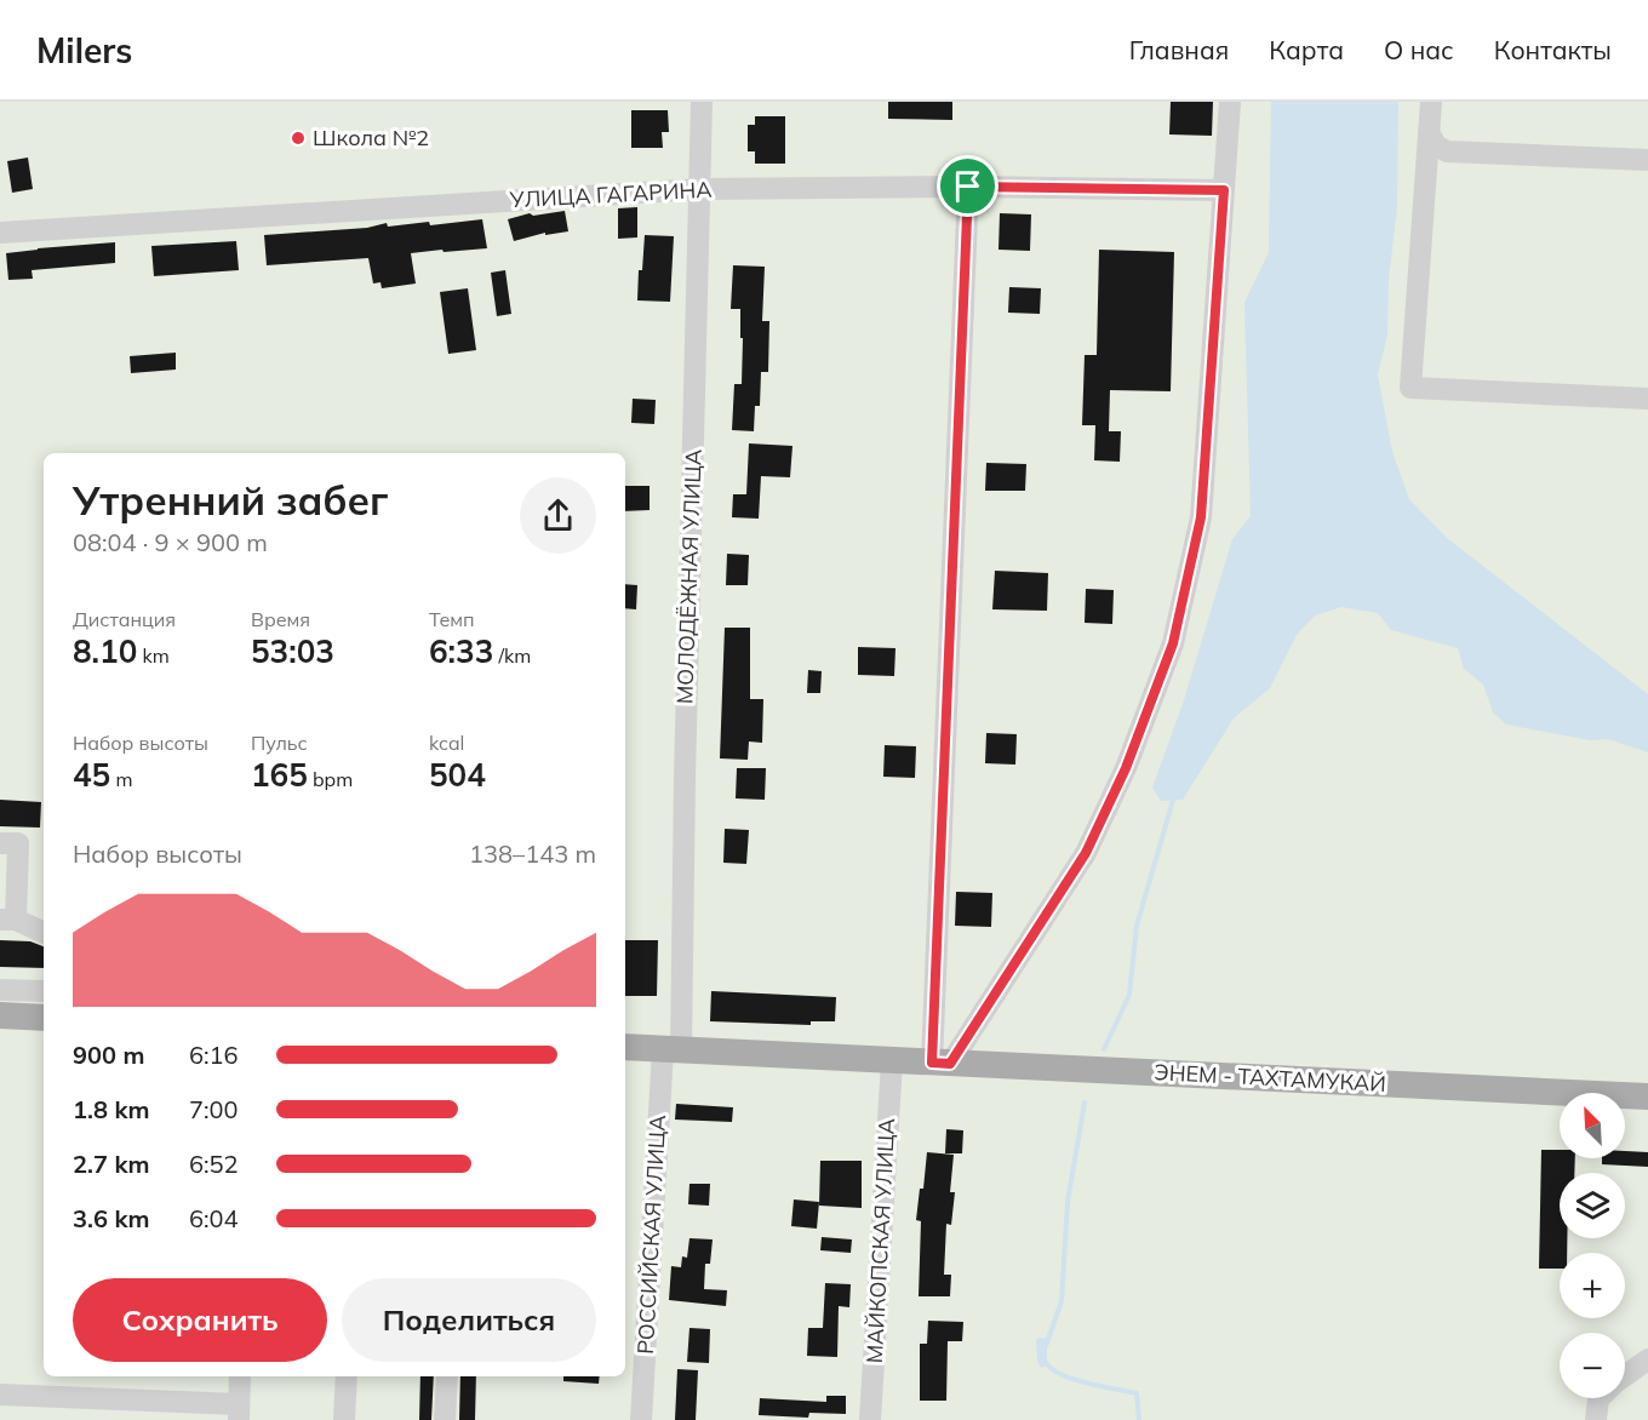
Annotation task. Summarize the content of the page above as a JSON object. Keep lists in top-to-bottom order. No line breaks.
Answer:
{"streets":{"main road":["ЭНЕМ - ТАХТАМУКАЙ"],"street":["УЛИЦА ГАГАРИНА","МОЛОДЁЖНАЯ УЛИЦА","РОССИЙСКАЯ УЛИЦА","МАЙКОПСКАЯ УЛИЦА"]},"crossings":[["УЛИЦА ГАГАРИНА","МОЛОДЁЖНАЯ УЛИЦА"],["МОЛОДЁЖНАЯ УЛИЦА","ЭНЕМ - ТАХТАМУКАЙ"],["МОЛОДЁЖНАЯ УЛИЦА","РОССИЙСКАЯ УЛИЦА"],["ЭНЕМ - ТАХТАМУКАЙ","РОССИЙСКАЯ УЛИЦА"],["ЭНЕМ - ТАХТАМУКАЙ","МАЙКОПСКАЯ УЛИЦА"]],"places":["Школа №2"],"north":"top left","page":{"header":"Milers","nav":["Главная","Карта","О нас","Контакты"],"heading":["Утренний забег","08:04 · 9 × 900 m"],"stats":[["Дистанция","8.10 km"],["Время","53:03"],["Темп","6:33 /km"],["Набор высоты","45 m"],["Пульс","165 bpm"],["kcal","504"]],"chart":["Набор высоты","138–143 m"],"list":[{"name":"900 m","note":"6:16"},{"name":"1.8 km","note":"7:00"},{"name":"2.7 km","note":"6:52"},{"name":"3.6 km","note":"6:04"}],"map_buttons":["+","−"],"buttons":["Сохранить","Поделиться"]}}
